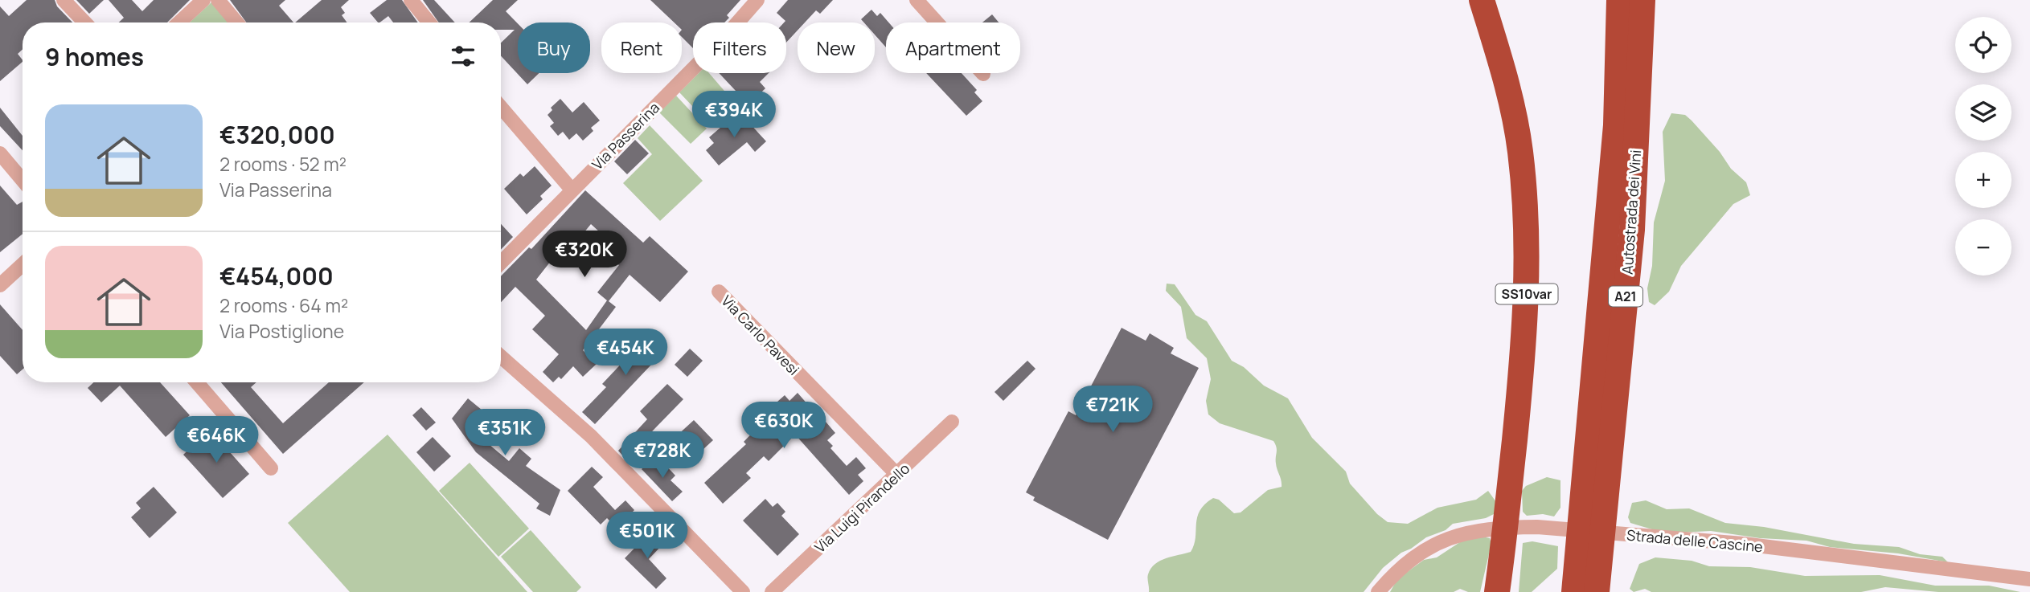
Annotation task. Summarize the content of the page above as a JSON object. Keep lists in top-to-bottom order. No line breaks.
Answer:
{"streets":{"highway":["Autostrada dei Vini","SS10var","A21"],"street":["Via Passerina","Via Carlo Pavesi","Via Luigi Pirandello","Strada delle Cascine"]},"crossings":[["Via Carlo Pavesi","Via Luigi Pirandello"]],"page":{"map_buttons":["+","−"],"chip":["Buy","Rent","Filters","New","Apartment"],"heading":"9 homes","list":[{"name":"€320,000","note":"2 rooms · 52 m² · Via Passerina"},{"name":"€454,000","note":"2 rooms · 64 m² · Via Postiglione"}],"price":["€394K","€320K","€454K","€721K","€630K","€351K","€646K","€728K","€501K"]}}
